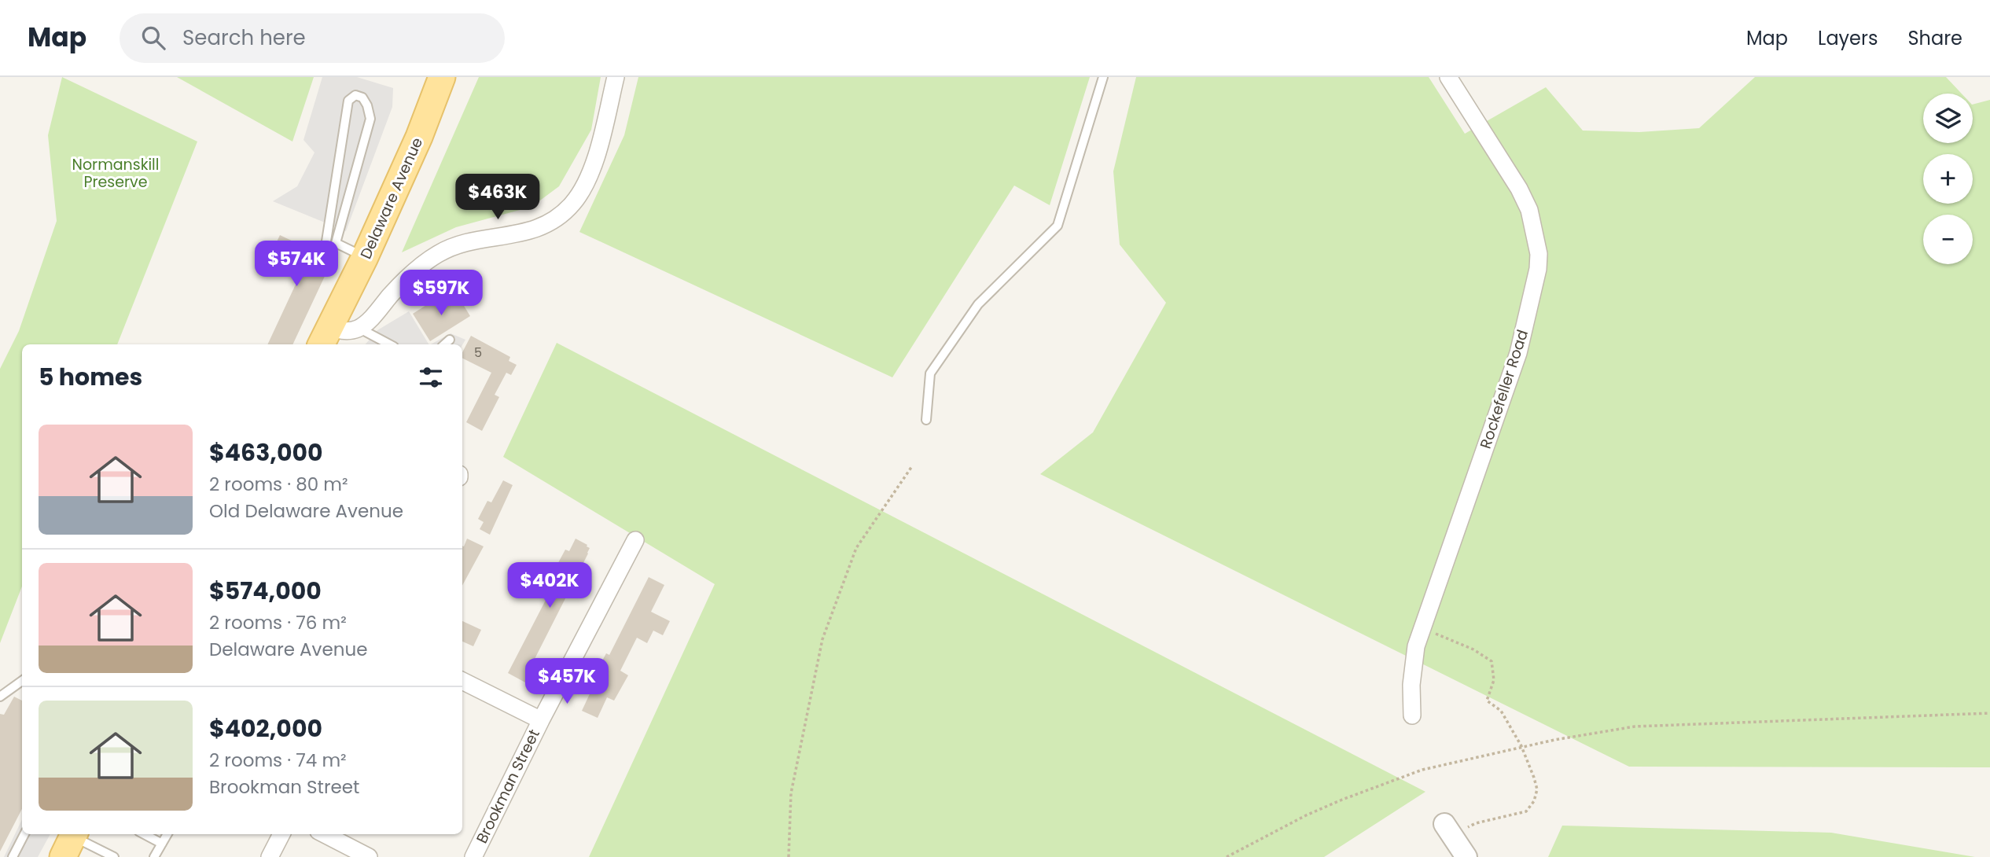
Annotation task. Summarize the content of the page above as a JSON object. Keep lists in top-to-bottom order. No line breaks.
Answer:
{"streets":{"main road":["Delaware Avenue"],"street":["Rockefeller Road","Brookman Street"]},"parks":["Normanskill Preserve"],"house_numbers":["5"],"page":{"header":"Map","search":"Search here","nav":["Map","Layers","Share"],"map_buttons":["+","−"],"price":["$463K","$574K","$597K","$402K","$457K"],"heading":"5 homes","list":[{"name":"$463,000","note":"2 rooms · 80 m² · Old Delaware Avenue"},{"name":"$574,000","note":"2 rooms · 76 m² · Delaware Avenue"},{"name":"$402,000","note":"2 rooms · 74 m² · Brookman Street"}]}}
